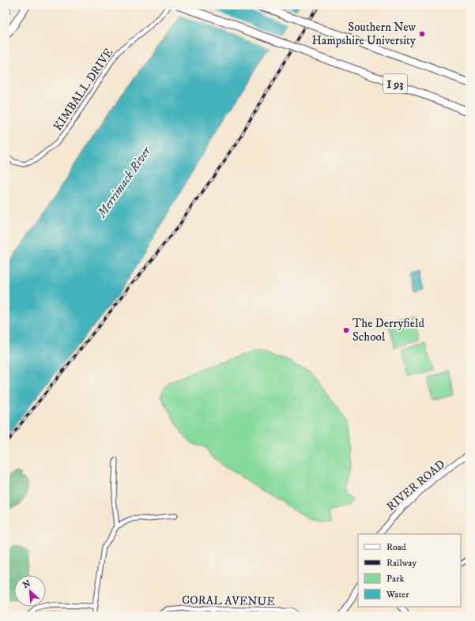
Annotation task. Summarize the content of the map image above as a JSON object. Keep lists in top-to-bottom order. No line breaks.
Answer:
{"streets":{"highway":["I 93"],"street":["KIMBALL DRIVE","RIVER ROAD","CORAL AVENUE"]},"water":["Merrimack River"],"places":["Southern New Hampshire University","The Derryfield School"],"legend":["Road","Railway","Park","Water"],"north":"top left"}
